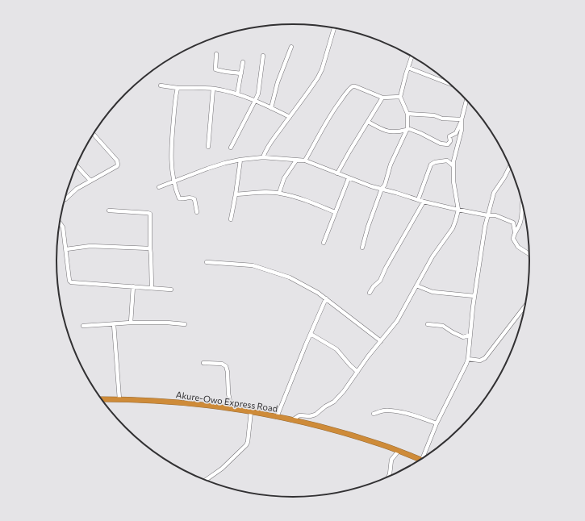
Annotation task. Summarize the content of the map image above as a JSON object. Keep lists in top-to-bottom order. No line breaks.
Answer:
{"streets":{"highway":["Akure-Owo Express Road"]}}
